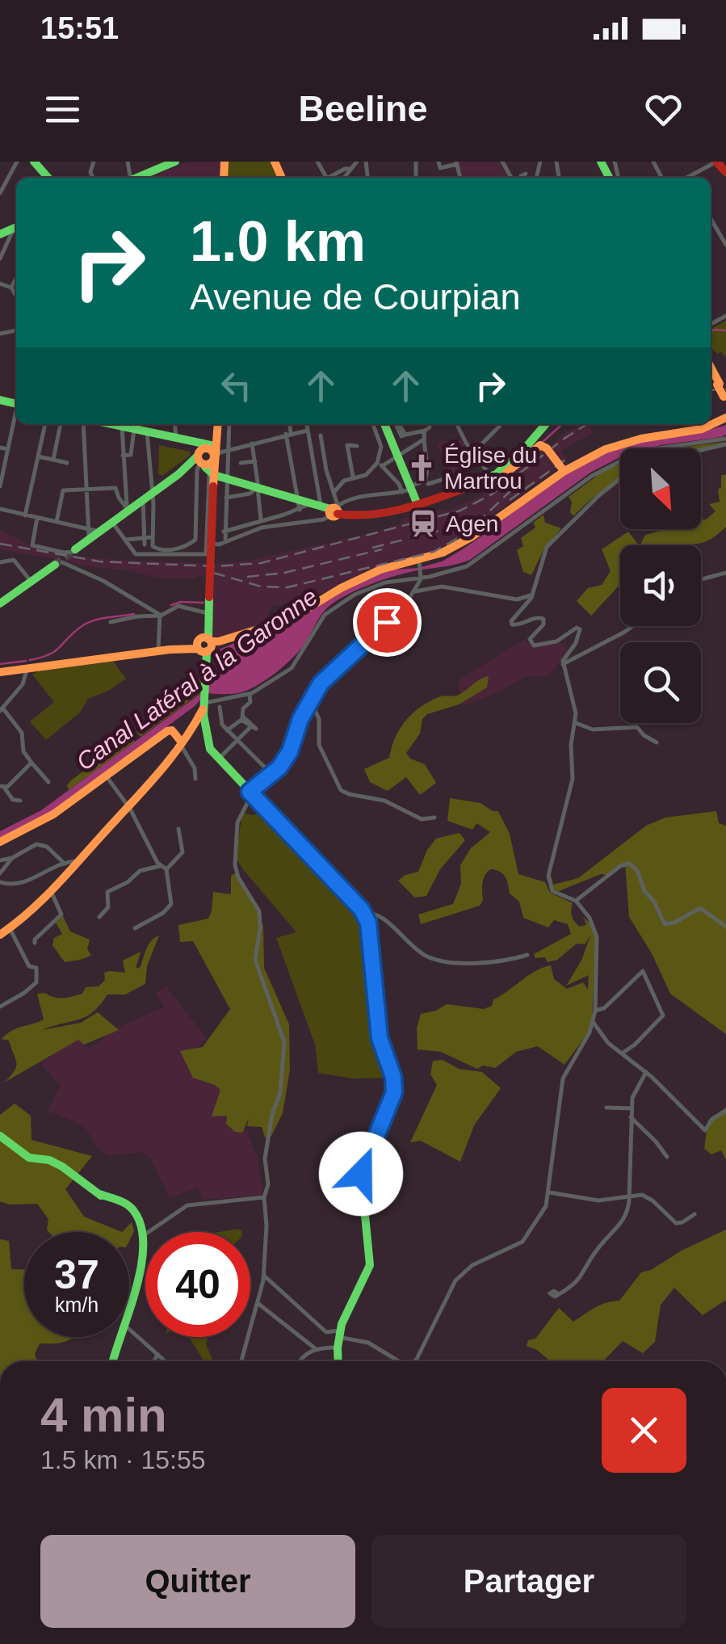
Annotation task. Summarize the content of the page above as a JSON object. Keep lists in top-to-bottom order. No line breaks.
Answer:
{"water":["Canal Latéral à la Garonne"],"places":{"church":["Église du Martrou"],"station":["Agen"]},"north":"bottom right","page":{"status":"15:51","header":"Beeline","turn":["1.0 km","Avenue de Courpian"],"speed":"37 km/h","limit":"40","heading":["4 min","1.5 km · 15:55"],"buttons":["Quitter","Partager"]}}
